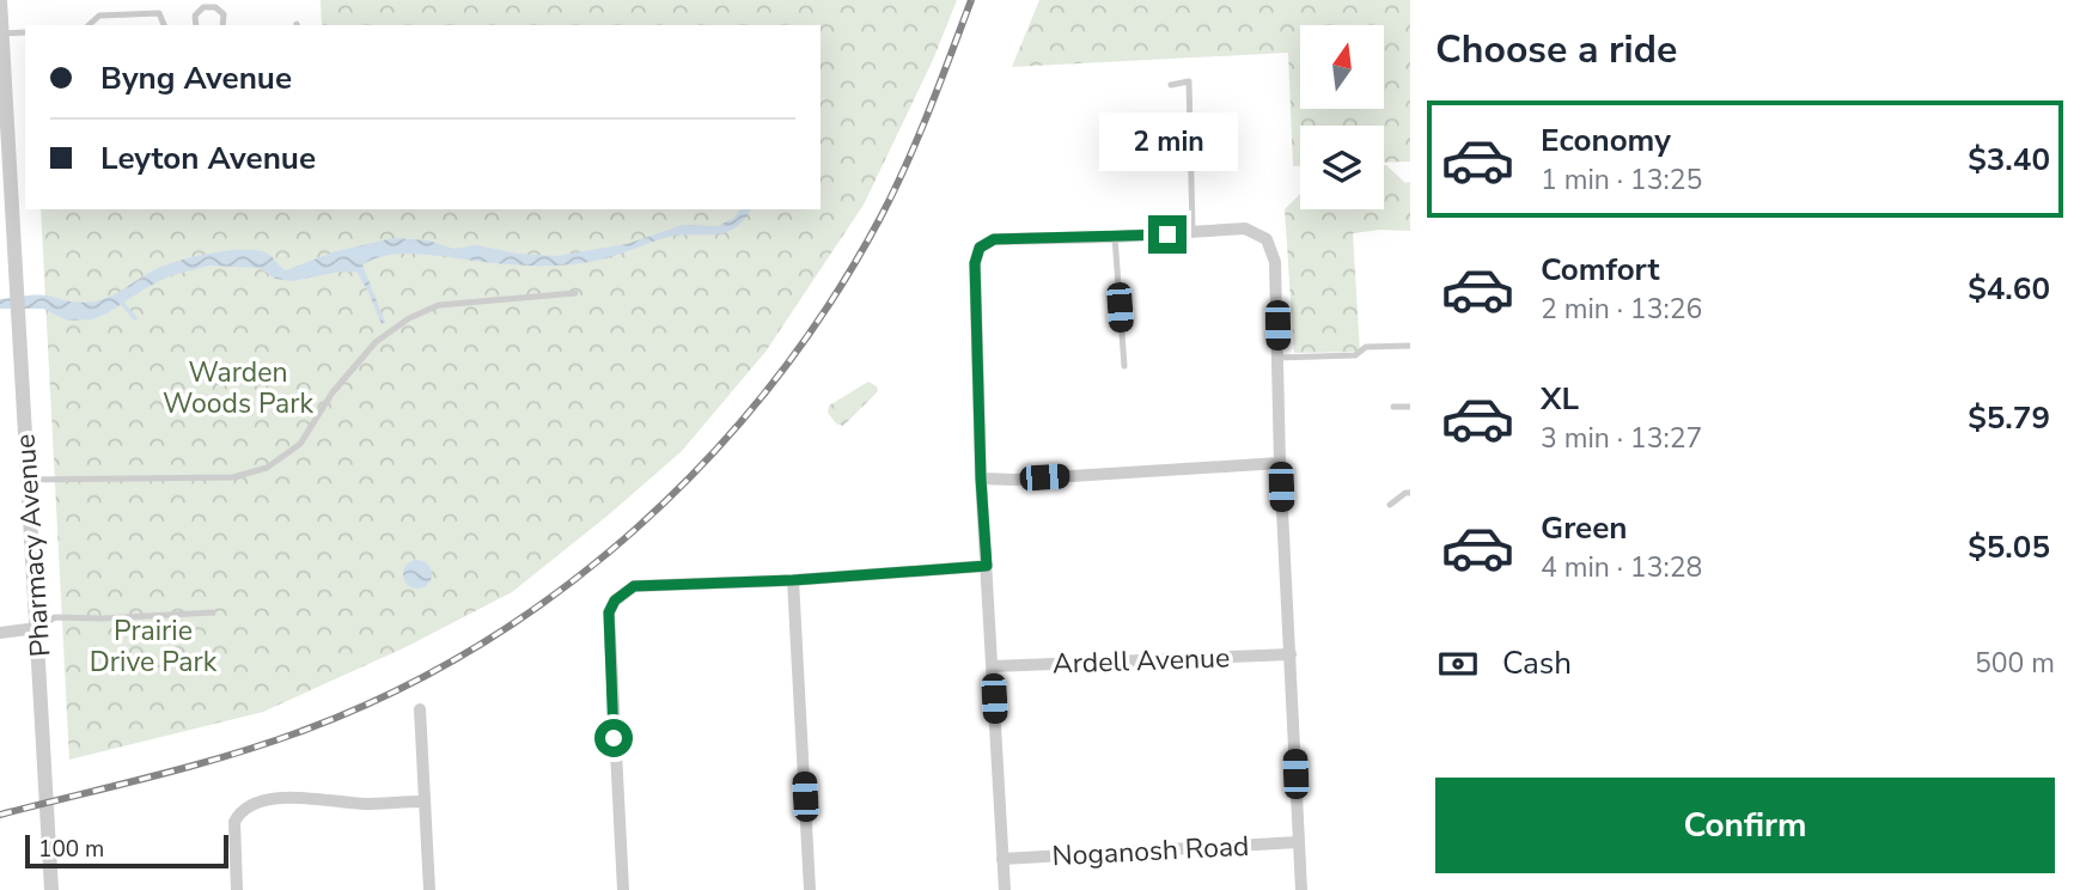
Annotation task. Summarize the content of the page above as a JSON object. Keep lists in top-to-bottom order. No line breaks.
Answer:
{"streets":{"street":["Pharmacy Avenue","Ardell Avenue","Noganosh Road"]},"parks":["Warden Woods Park","Prairie Drive Park"],"scale_bar":"100 m","north":"top","page":{"heading":"Choose a ride","banner":["Byng Avenue","Leyton Avenue"],"list":[{"name":"Economy","note":"1 min · 13:25","value":"$3.40"},{"name":"Comfort","note":"2 min · 13:26","value":"$4.60"},{"name":"XL","note":"3 min · 13:27","value":"$5.79"},{"name":"Green","note":"4 min · 13:28","value":"$5.05"}],"bubble":"2 min","pay":["Cash","500 m"],"buttons":"Confirm","scale":"100 m"}}
